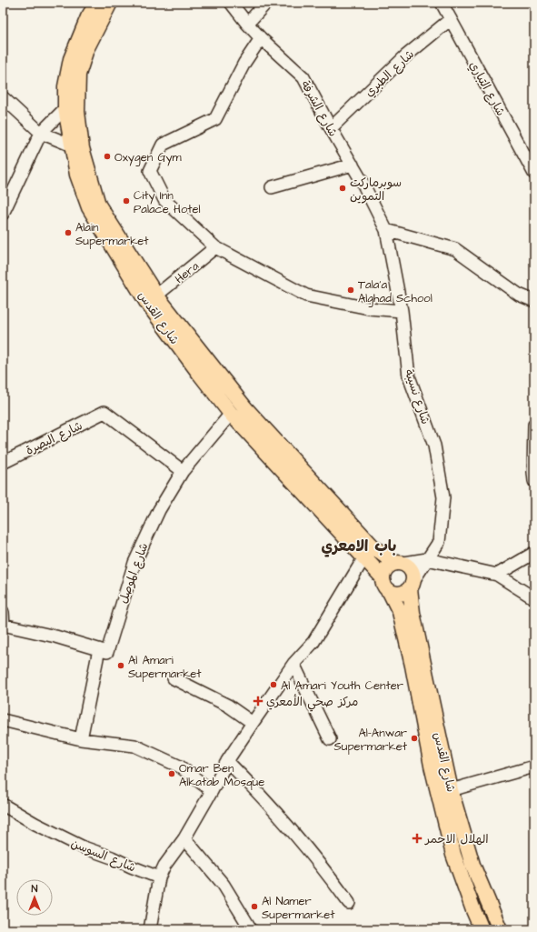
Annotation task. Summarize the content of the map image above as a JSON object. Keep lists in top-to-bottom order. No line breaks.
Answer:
{"streets":{"main road":["شارع القدس"],"street":["شارع الطبري","شارع التباري","شارع الشرفة","Hera","شارع نسيبة","شارع البصرة","شارع الموصل","شارع السوسن"]},"crossings":[["شارع الطبري","شارع التباري"],["شارع الطبري","شارع الشرفة"],["شارع الشرفة","شارع نسيبة"],["Hera","شارع القدس"],["شارع القدس","شارع نسيبة"],["شارع البصرة","شارع الموصل"]],"districts":["باب الامعري"],"places":{"other":["Oxygen Gym","سوبرماركت التموين","City Inn Palace Hotel","Alain Supermarket","Tala'a Alghad School","Al Amari Supermarket","Al Amari Youth Center","Al-Anwar Supermarket","Omar Ben Alkatab Mosque","Al Namer Supermarket"],"health":["مركز صحي الأمعري","الهلال الاحمر"]},"north":"top"}
